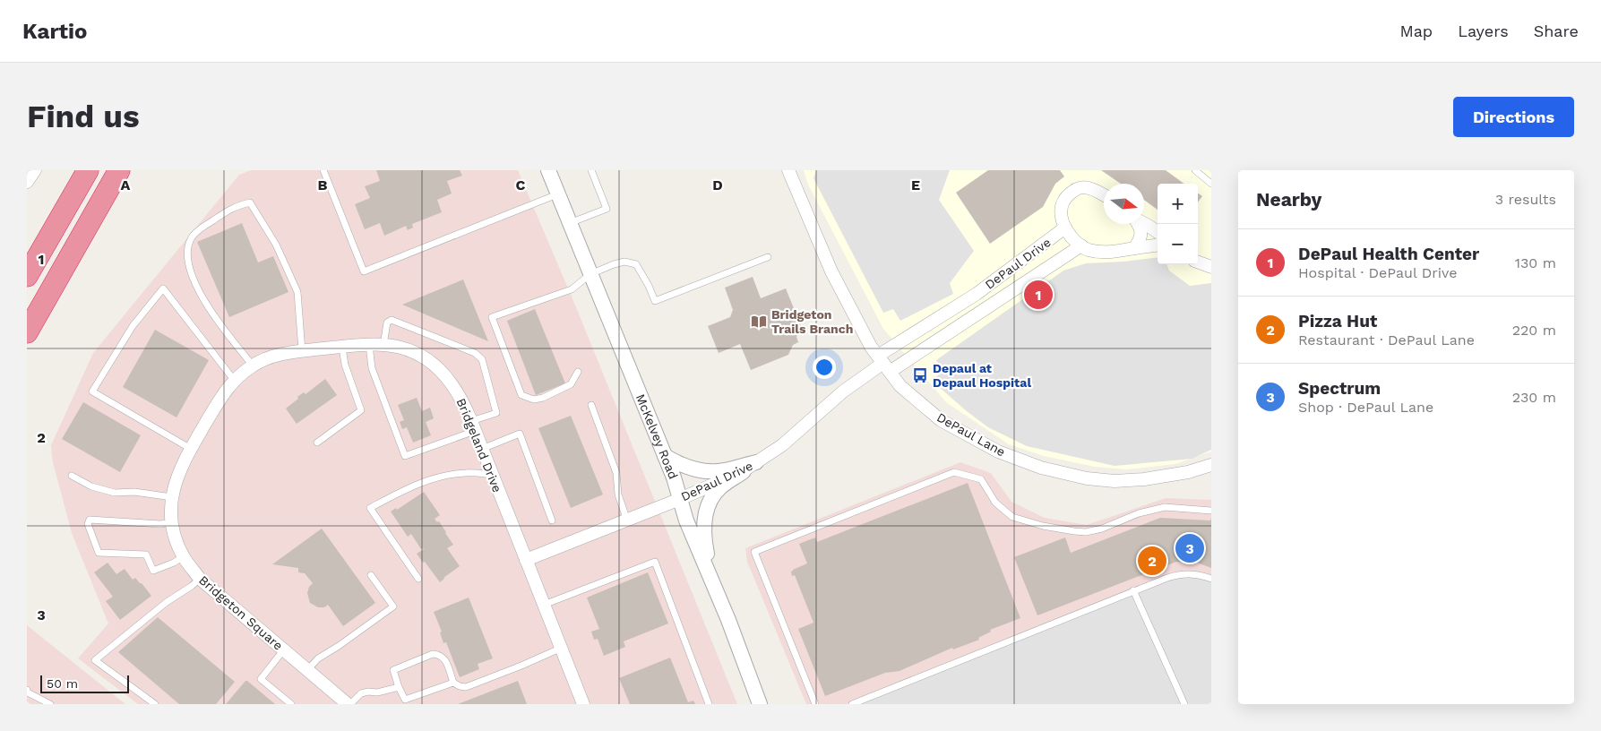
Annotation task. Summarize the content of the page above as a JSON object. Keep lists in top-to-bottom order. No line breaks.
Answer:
{"streets":{"street":["DePaul Drive","DePaul Lane","McKelvey Road","Bridgeland Drive","Bridgeton Square"]},"crossings":[["DePaul Drive","DePaul Lane"],["DePaul Drive","McKelvey Road"],["DePaul Drive","Bridgeland Drive"],["Bridgeland Drive","Bridgeton Square"]],"places":{"library":["Bridgeton Trails Branch"],"bus stop":["Depaul at Depaul Hospital"]},"scale_bar":"50 m","north":"right","page":{"header":"Kartio","nav":["Map","Layers","Share"],"buttons":"Directions","title":"Find us","heading":["Nearby","3 results"],"map_buttons":["+","−"],"list":[{"mark":"1","name":"DePaul Health Center","note":"Hospital · DePaul Drive","value":"130 m"},{"mark":"2","name":"Pizza Hut","note":"Restaurant · DePaul Lane","value":"220 m"},{"mark":"3","name":"Spectrum","note":"Shop · DePaul Lane","value":"230 m"}],"pins":["1","3","2"],"scale":"50 m"},"grid":{"columns":["A","B","C","D","E"],"rows":["1","2","3"]}}
